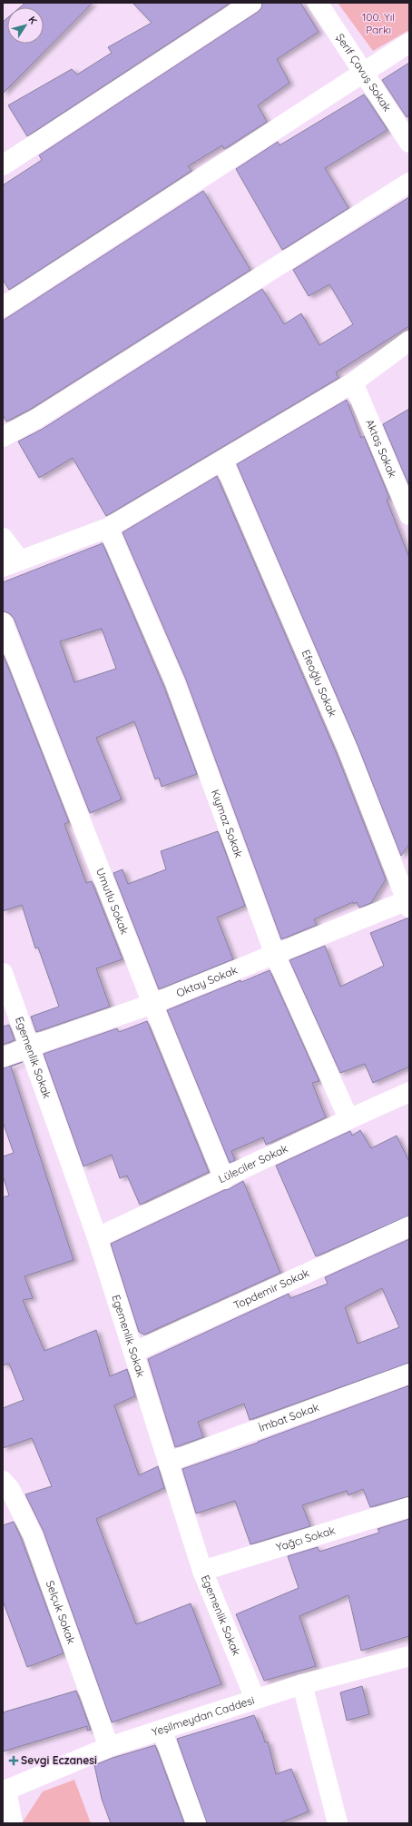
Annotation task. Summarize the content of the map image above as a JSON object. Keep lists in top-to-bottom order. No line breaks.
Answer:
{"streets":{"street":["Şerif Çavuş Sokak","Aktaş Sokak","Efeoğlu Sokak","Kıymaz Sokak","Umutlu Sokak","Oktay Sokak","Egemenlik Sokak","Lüleciler Sokak","Topdemir Sokak","İmbat Sokak","Yağcı Sokak","Selçuk Sokak","Yeşilmeydan Caddesi"]},"crossings":[["Efeoğlu Sokak","Oktay Sokak"],["Kıymaz Sokak","Oktay Sokak"],["Kıymaz Sokak","Lüleciler Sokak"],["Umutlu Sokak","Oktay Sokak"],["Umutlu Sokak","Lüleciler Sokak"],["Oktay Sokak","Egemenlik Sokak"],["Egemenlik Sokak","Lüleciler Sokak"],["Egemenlik Sokak","Topdemir Sokak"],["Egemenlik Sokak","İmbat Sokak"],["Egemenlik Sokak","Yağcı Sokak"],["Egemenlik Sokak","Yeşilmeydan Caddesi"],["Selçuk Sokak","Yeşilmeydan Caddesi"]],"parks":["100. Yıl Parkı"],"places":{"health":["Sevgi Eczanesi"]},"north":"top right"}
